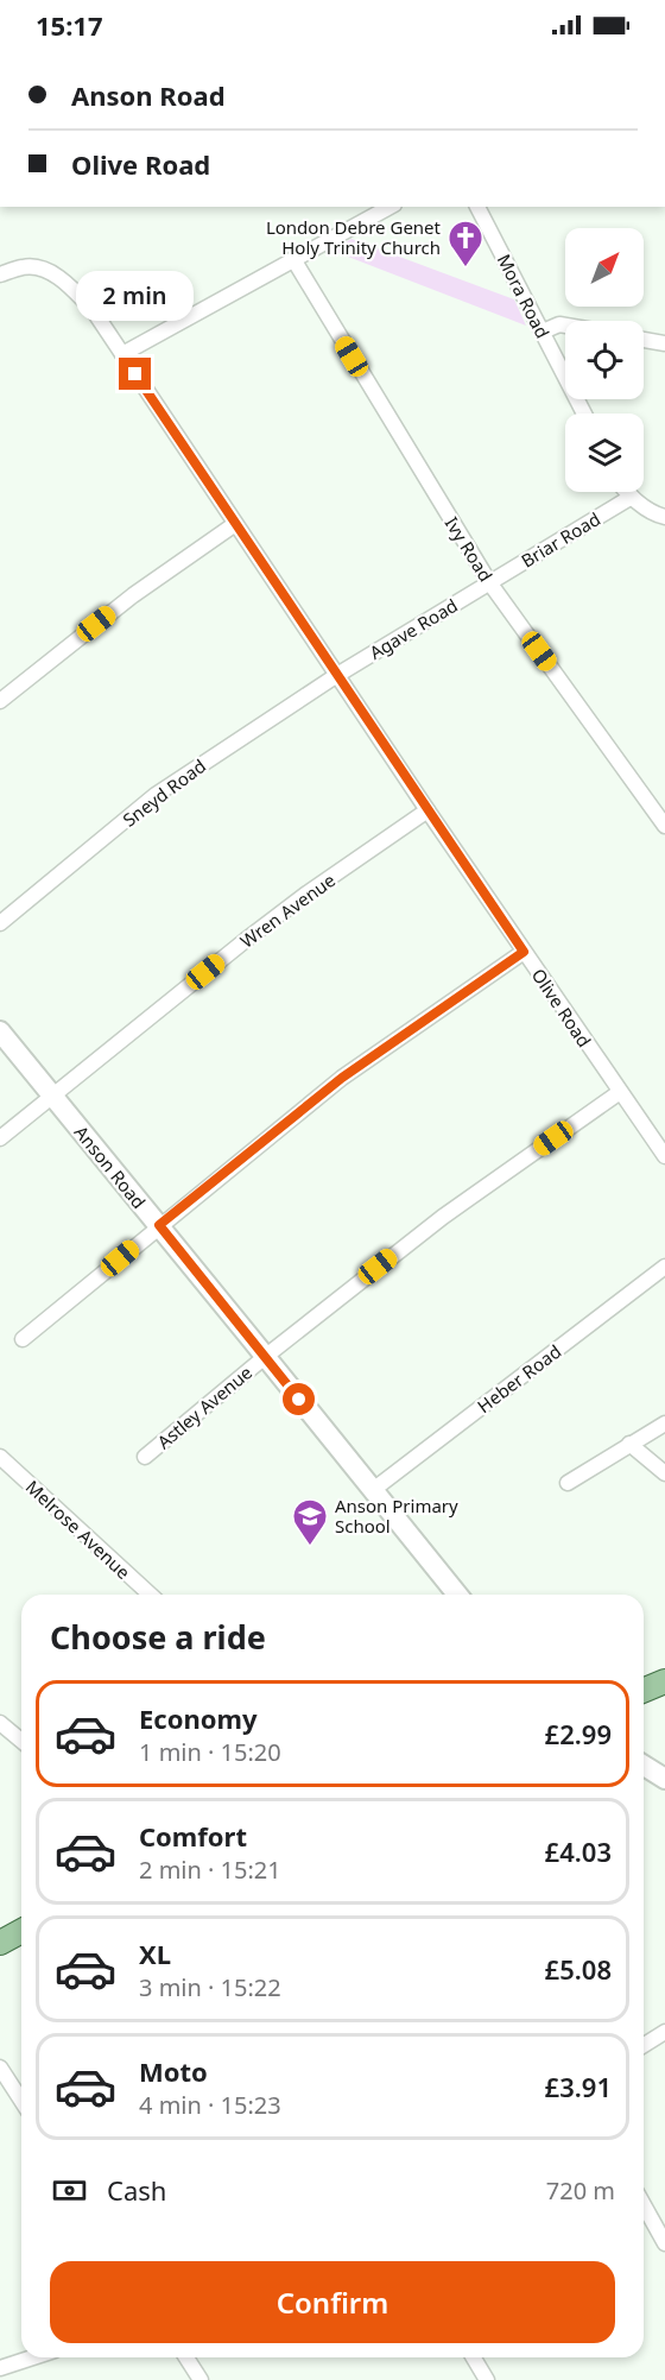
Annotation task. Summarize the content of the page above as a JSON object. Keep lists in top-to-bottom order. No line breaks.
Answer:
{"streets":{"street":["Mora Road","Briar Road","Ivy Road","Agave Road","Sneyd Road","Wren Avenue","Olive Road","Anson Road","Heber Road","Astley Avenue","Melrose Avenue"]},"crossings":[["Briar Road","Ivy Road"],["Briar Road","Agave Road"],["Ivy Road","Agave Road"],["Agave Road","Sneyd Road"],["Agave Road","Olive Road"],["Sneyd Road","Olive Road"],["Wren Avenue","Olive Road"],["Wren Avenue","Anson Road"],["Olive Road","Astley Avenue"],["Anson Road","Heber Road"],["Anson Road","Astley Avenue"]],"places":{"church":["London Debre Genet Holy Trinity Church"],"school or university":["Anson Primary School"]},"north":"top right","page":{"status":"15:17","banner":["Anson Road","Olive Road"],"bubble":"2 min","heading":"Choose a ride","list":[{"name":"Economy","note":"1 min · 15:20","value":"£2.99"},{"name":"Comfort","note":"2 min · 15:21","value":"£4.03"},{"name":"XL","note":"3 min · 15:22","value":"£5.08"},{"name":"Moto","note":"4 min · 15:23","value":"£3.91"}],"pay":["Cash","720 m"],"buttons":"Confirm"}}
